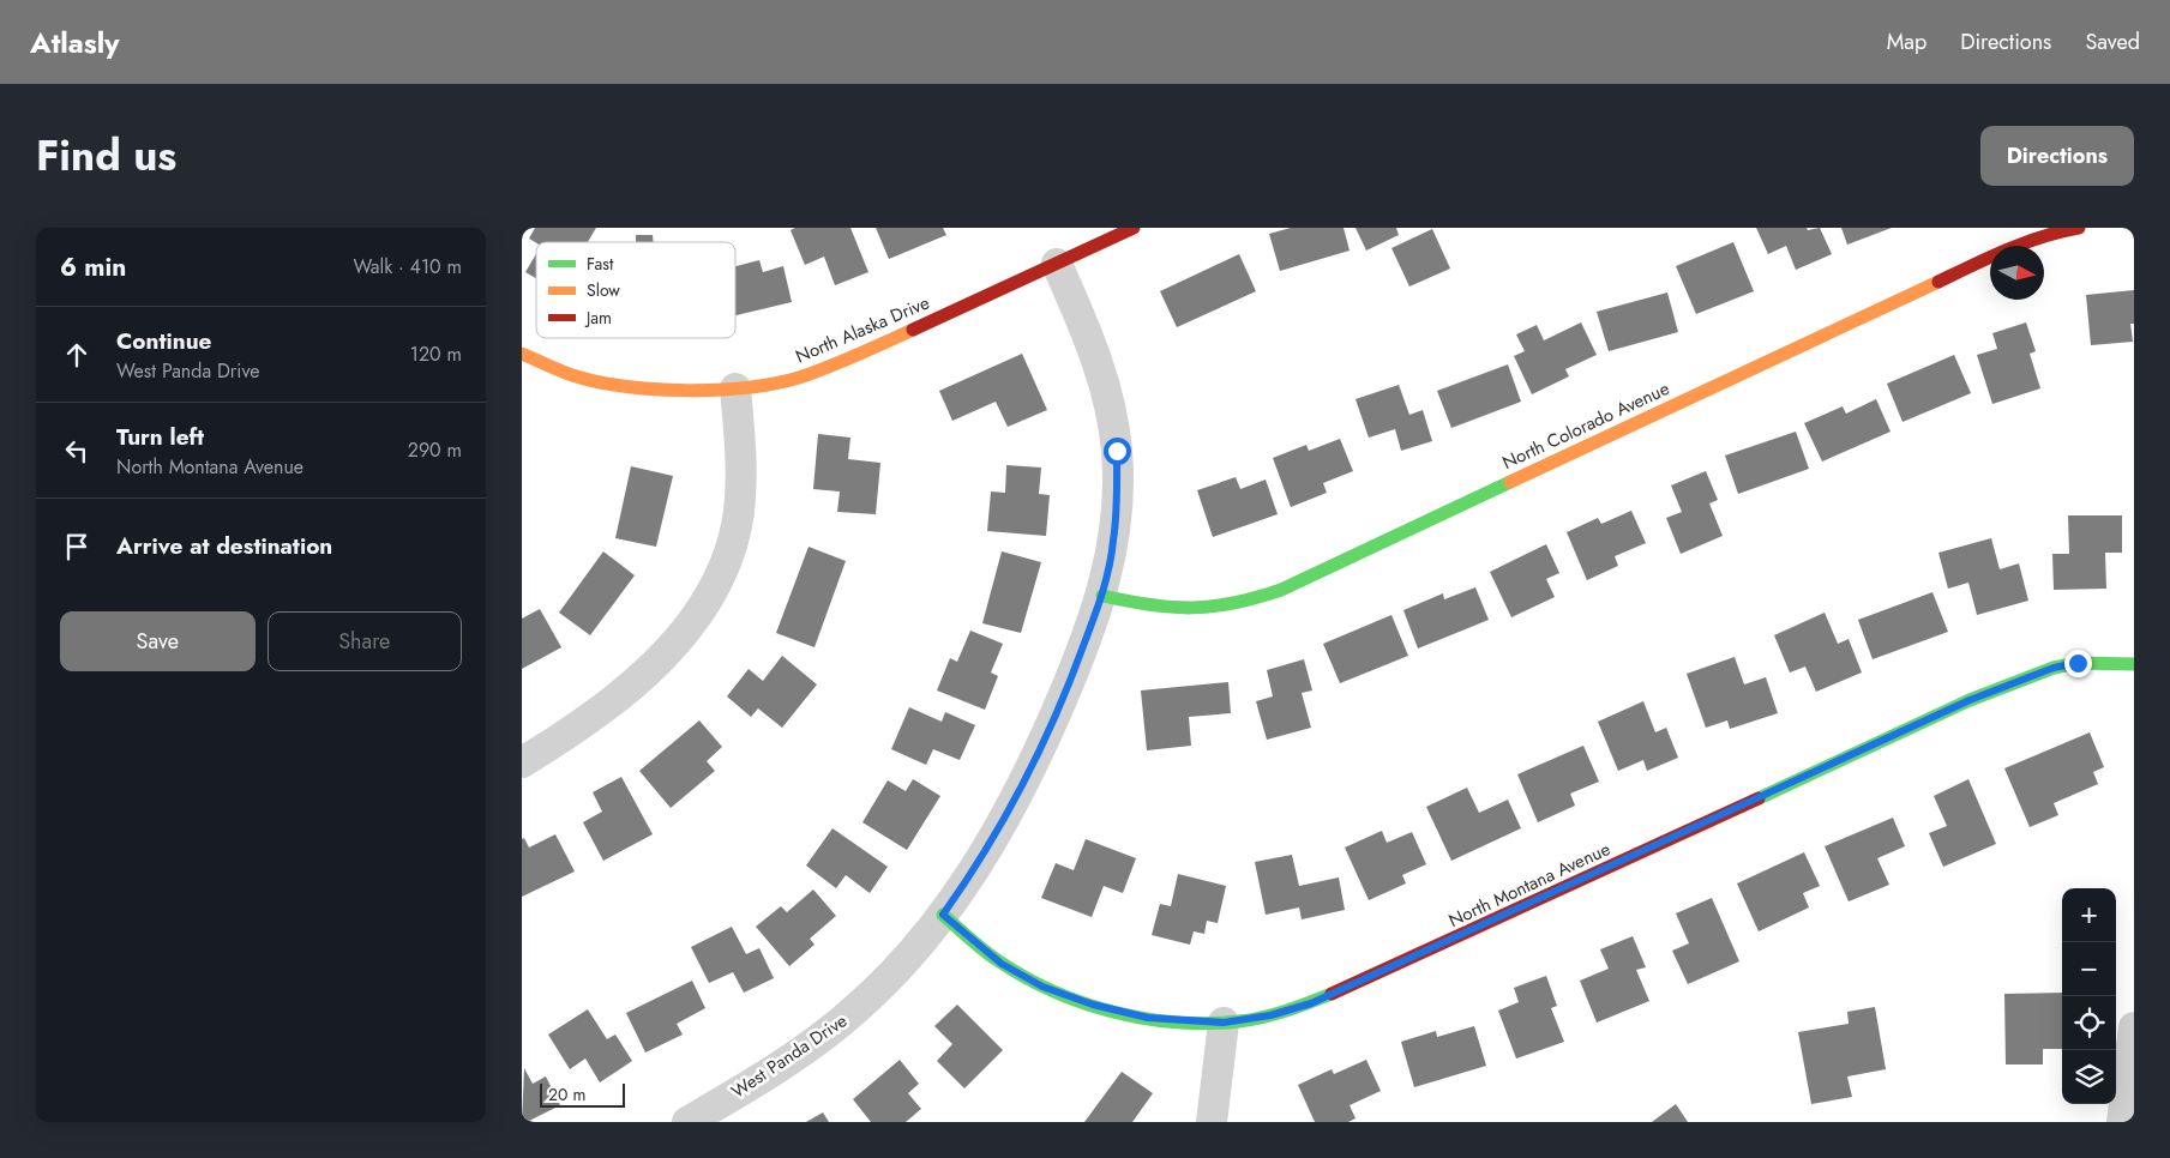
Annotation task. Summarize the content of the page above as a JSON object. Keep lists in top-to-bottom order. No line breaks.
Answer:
{"streets":{"street":["North Alaska Drive","North Colorado Avenue","North Montana Avenue","West Panda Drive"]},"crossings":[["North Alaska Drive","West Panda Drive"],["North Colorado Avenue","West Panda Drive"],["North Montana Avenue","West Panda Drive"]],"legend":["Fast","Slow","Jam"],"scale_bar":"20 m","north":"right","page":{"header":"Atlasly","nav":["Map","Directions","Saved"],"title":"Find us","buttons":["Directions",["Save","Share"]],"heading":["6 min","Walk · 410 m"],"list":[["Continue","West Panda Drive","120 m"],["Turn left","North Montana Avenue","290 m"],"Arrive at destination"],"map_buttons":["+","−"],"scale":"20 m"}}
